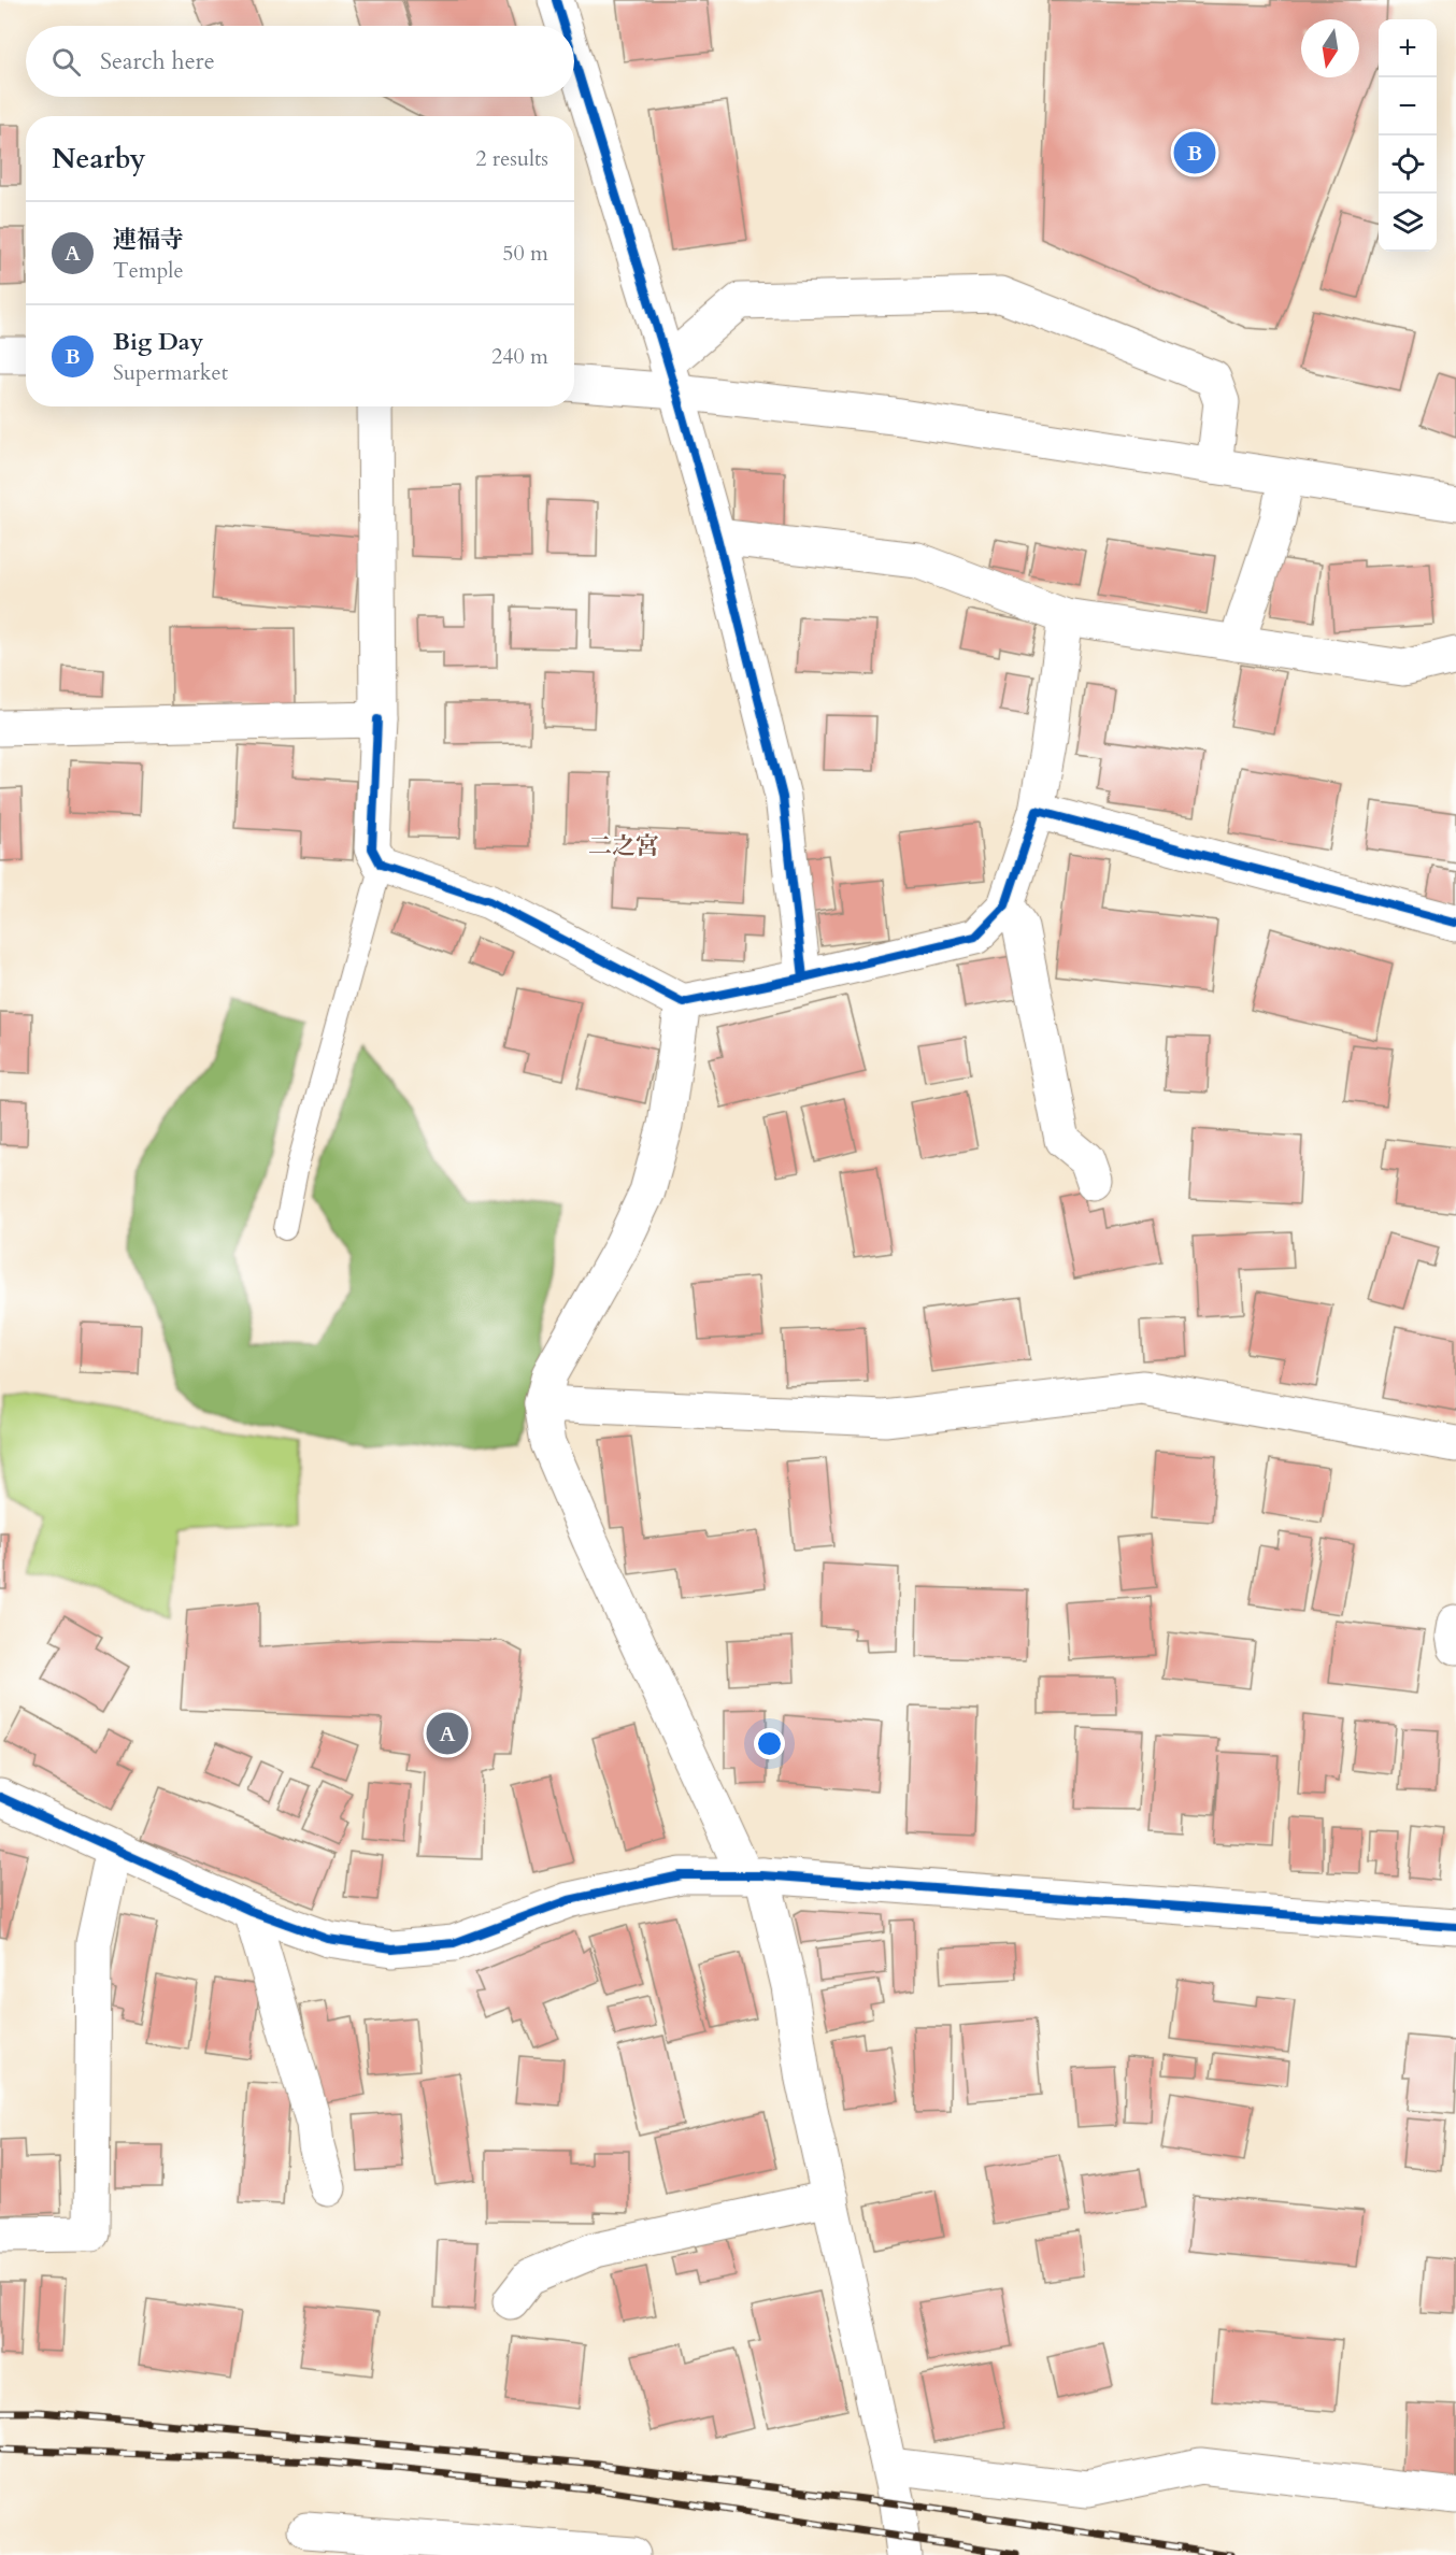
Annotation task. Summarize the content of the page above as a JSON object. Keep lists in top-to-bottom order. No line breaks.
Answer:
{"districts":["二之宮"],"north":"bottom","page":{"map_buttons":["+","−"],"search":"Search here","heading":["Nearby","2 results"],"pins":["B","A"],"list":[{"mark":"A","name":"連福寺","note":"Temple","value":"50 m"},{"mark":"B","name":"Big Day","note":"Supermarket","value":"240 m"}]}}
